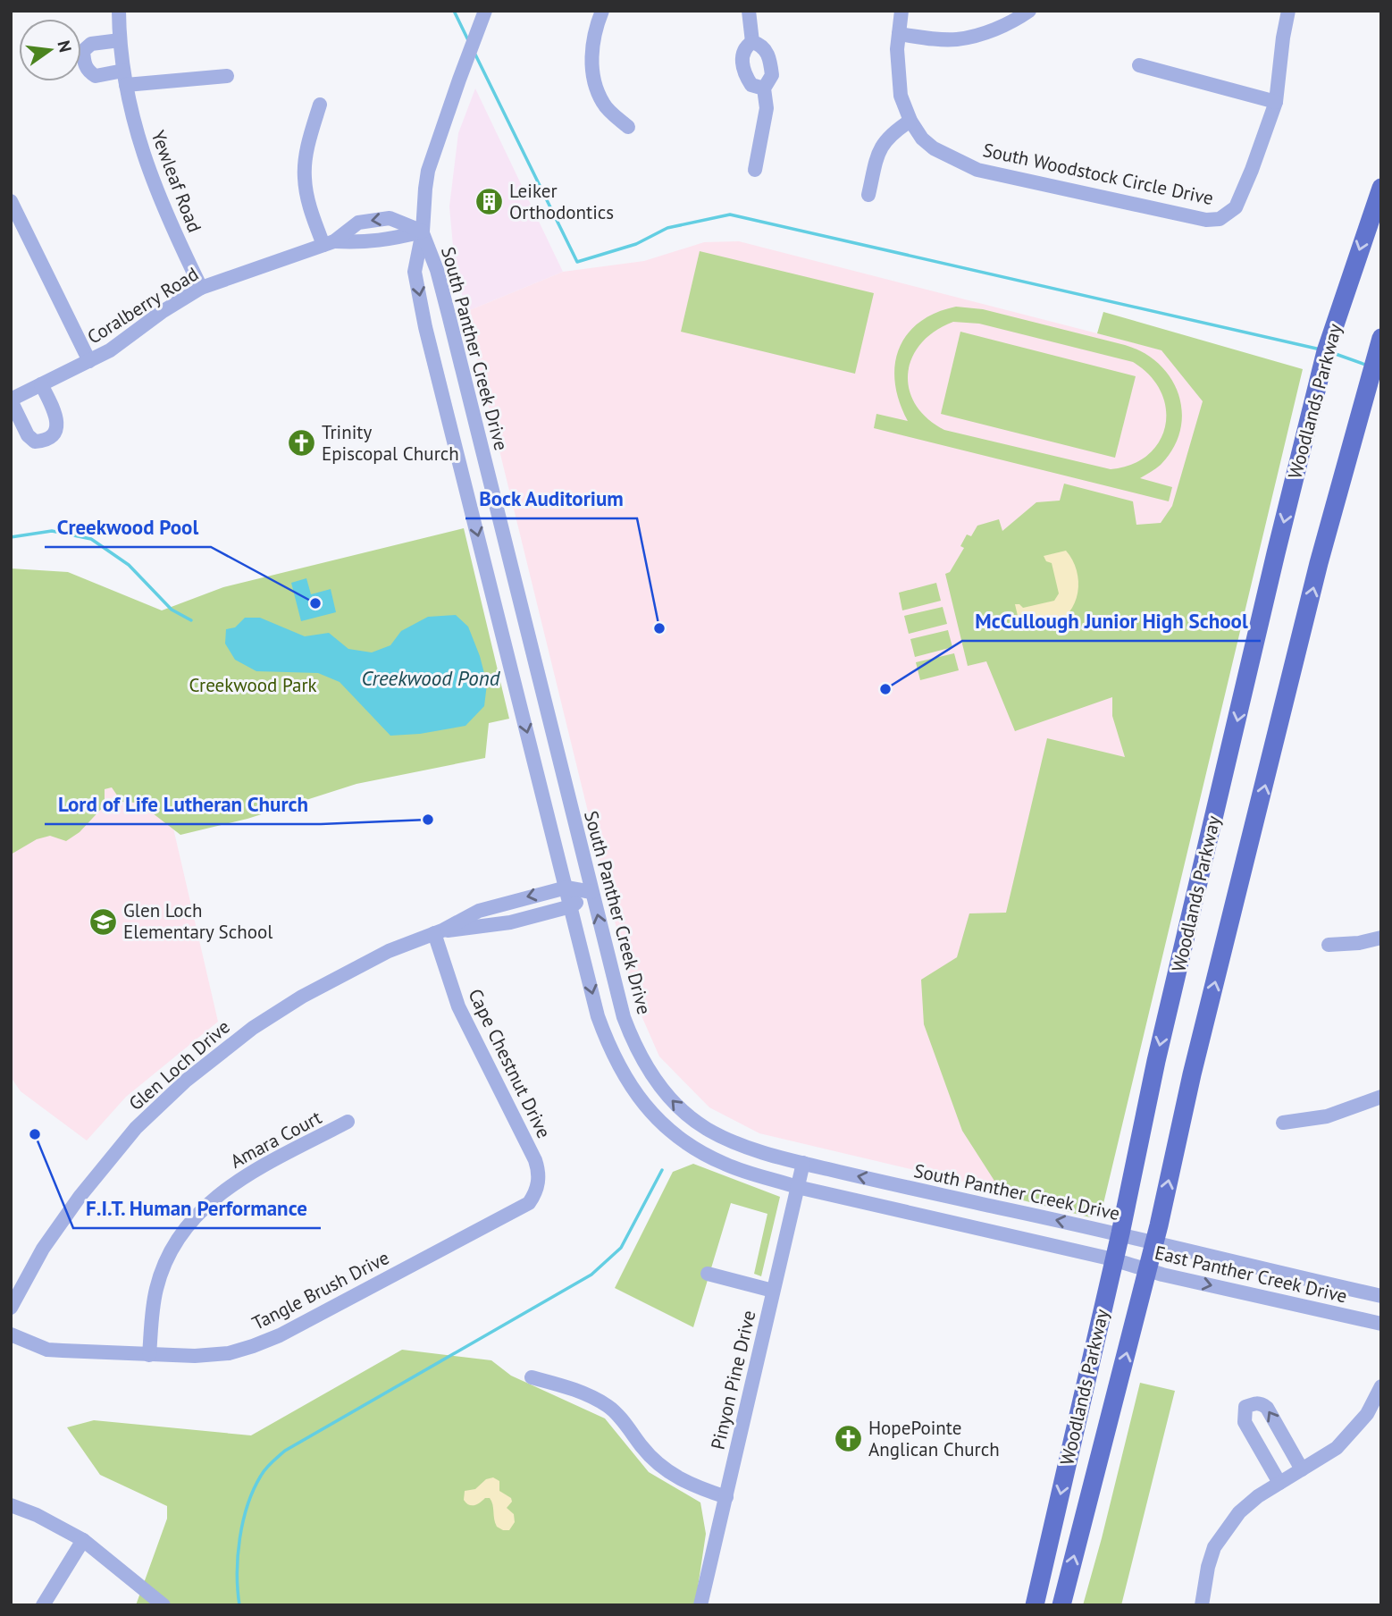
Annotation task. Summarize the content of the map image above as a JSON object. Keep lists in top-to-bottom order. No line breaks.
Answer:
{"streets":{"main road":["Woodlands Parkway"],"street":["South Woodstock Circle Drive","Yewleaf Road","Coralberry Road","South Panther Creek Drive","Cape Chestnut Drive","Glen Loch Drive","Amara Court","East Panther Creek Drive","Tangle Brush Drive","Pinyon Pine Drive"]},"crossings":[["Yewleaf Road","Coralberry Road"],["Coralberry Road","South Panther Creek Drive"],["South Panther Creek Drive","Woodlands Parkway"],["South Panther Creek Drive","Glen Loch Drive"],["South Panther Creek Drive","East Panther Creek Drive"],["South Panther Creek Drive","Pinyon Pine Drive"],["Woodlands Parkway","East Panther Creek Drive"],["Cape Chestnut Drive","Glen Loch Drive"],["Cape Chestnut Drive","Tangle Brush Drive"],["Amara Court","Tangle Brush Drive"]],"water":["Creekwood Pond"],"parks":["Creekwood Park"],"places":{"building":["Leiker Orthodontics"],"church":["Trinity Episcopal Church","HopePointe Anglican Church"],"other":["Creekwood Pool","Bock Auditorium","McCullough Junior High School","Lord of Life Lutheran Church","F.I.T. Human Performance"],"school or university":["Glen Loch Elementary School"]},"north":"right"}
